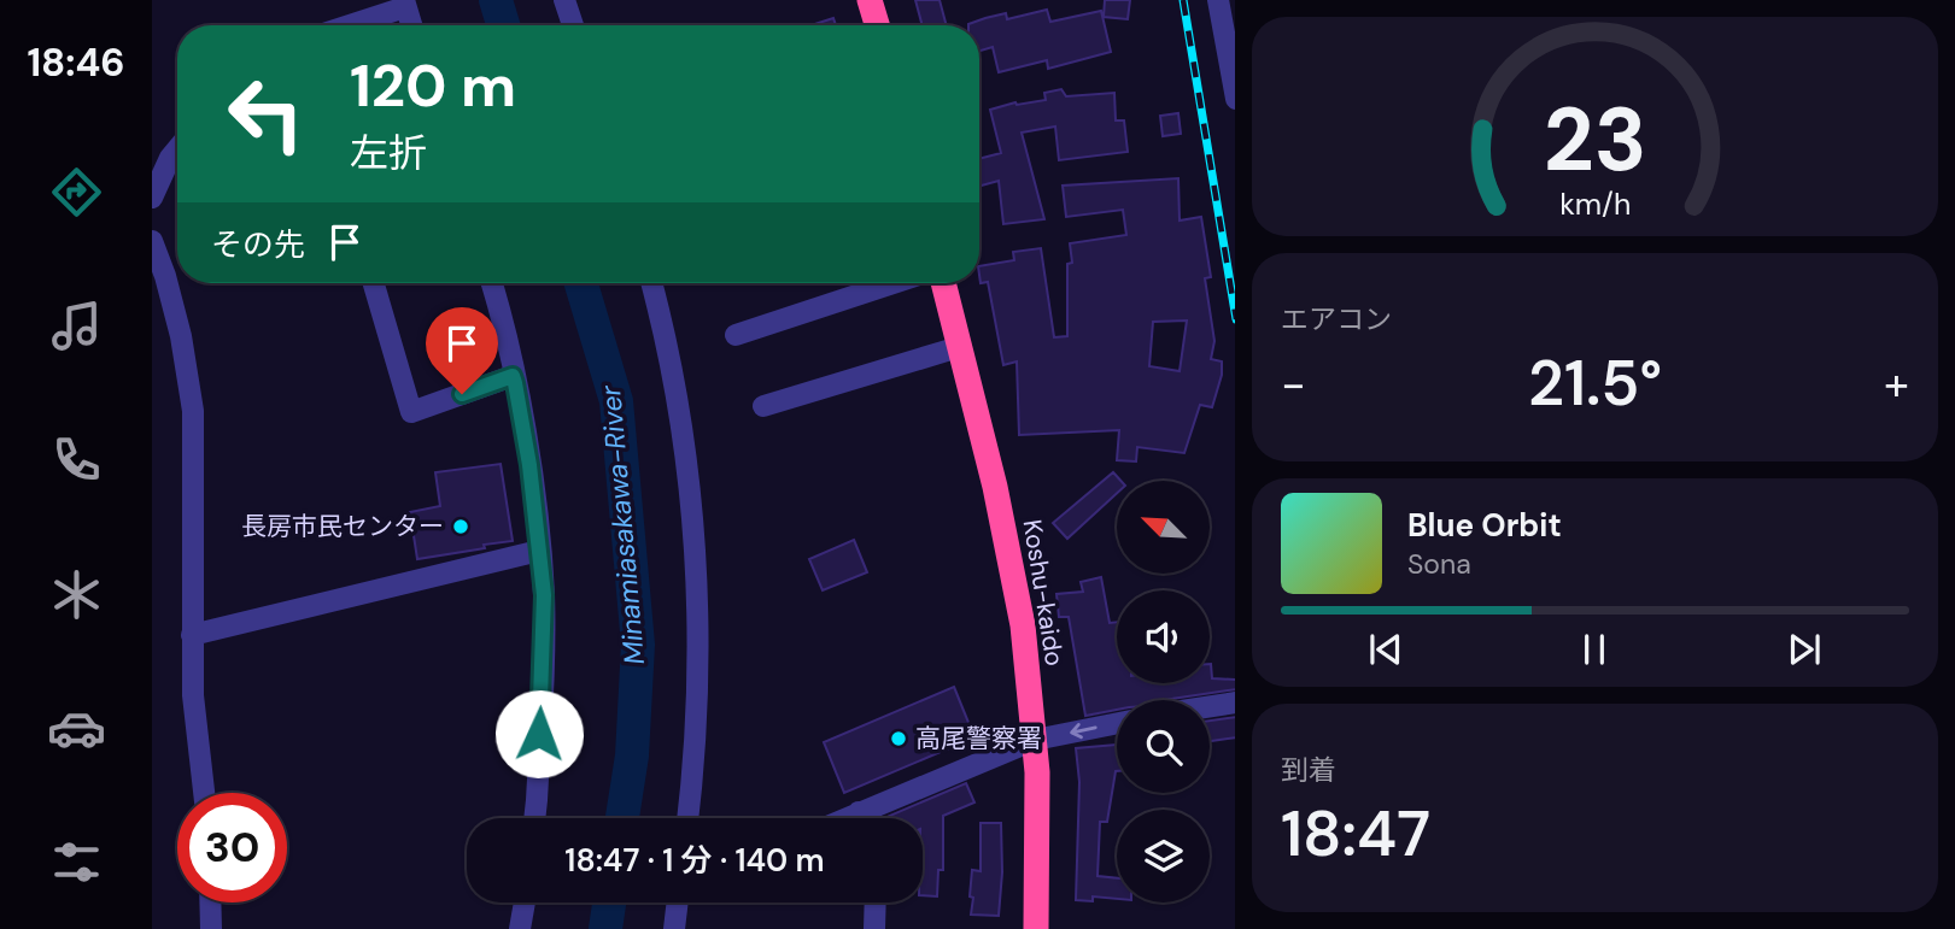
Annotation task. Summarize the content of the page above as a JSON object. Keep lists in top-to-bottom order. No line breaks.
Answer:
{"streets":{"highway":["Koshu-kaido"]},"water":["Minamiasakawa-River"],"places":["長房市民センター","高尾警察署"],"north":"top left","page":{"tabs":"18:46","turn":["120 m","左折"],"then":"その先","tile":["エアコン",["到着","18:47"]],"heat":["−","21.5°","+"],"song":["Blue Orbit","Sona"],"limit":"30","trip":"18:47 · 1 分 · 140 m","gauge":["23","km/h"]}}
